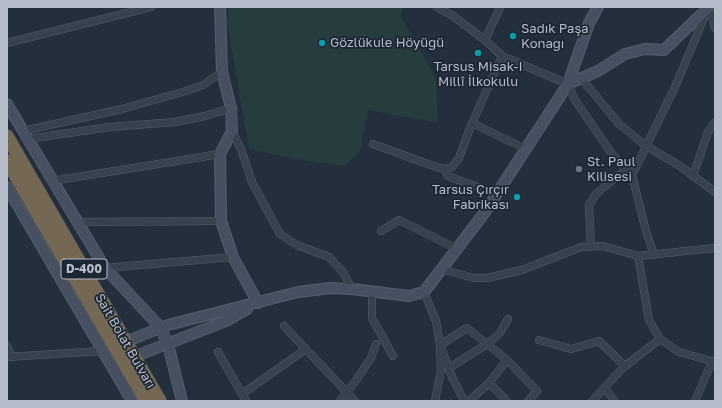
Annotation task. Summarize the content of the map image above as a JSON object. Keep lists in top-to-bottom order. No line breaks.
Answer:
{"streets":{"highway":["D-400","Sait Bolat Bulvarı"]},"crossings":[["D-400","Sait Bolat Bulvarı"]],"places":["Sadık Paşa Konağı","Gözlükule Höyüğü","Tarsus Misak-I Millî İlkokulu","St. Paul Kilisesi","Tarsus Çırçır Fabrikası"]}
